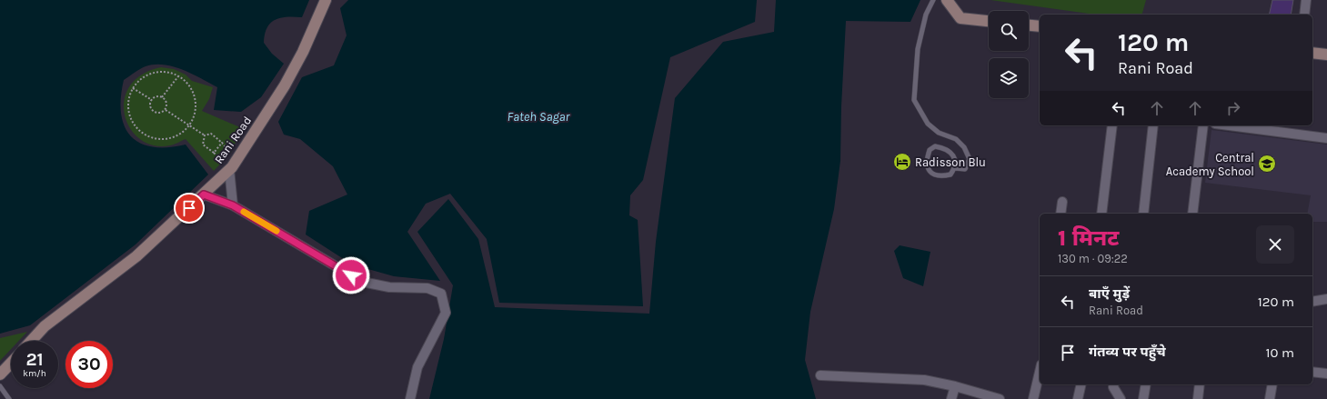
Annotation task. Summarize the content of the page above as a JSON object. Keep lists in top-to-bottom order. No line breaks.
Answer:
{"streets":{"street":["Rani Road"]},"water":["Fateh Sagar"],"places":{"hotel":["Radisson Blu"],"school or university":["Central Academy School"]},"page":{"turn":["120 m","Rani Road"],"heading":["1 मिनट","130 m · 09:22"],"list":[{"name":"बाएँ मुड़ें","note":"Rani Road","value":"120 m"},{"name":"गंतव्य पर पहुँचे","value":"10 m"}],"speed":"21 km/h","limit":"30"}}
